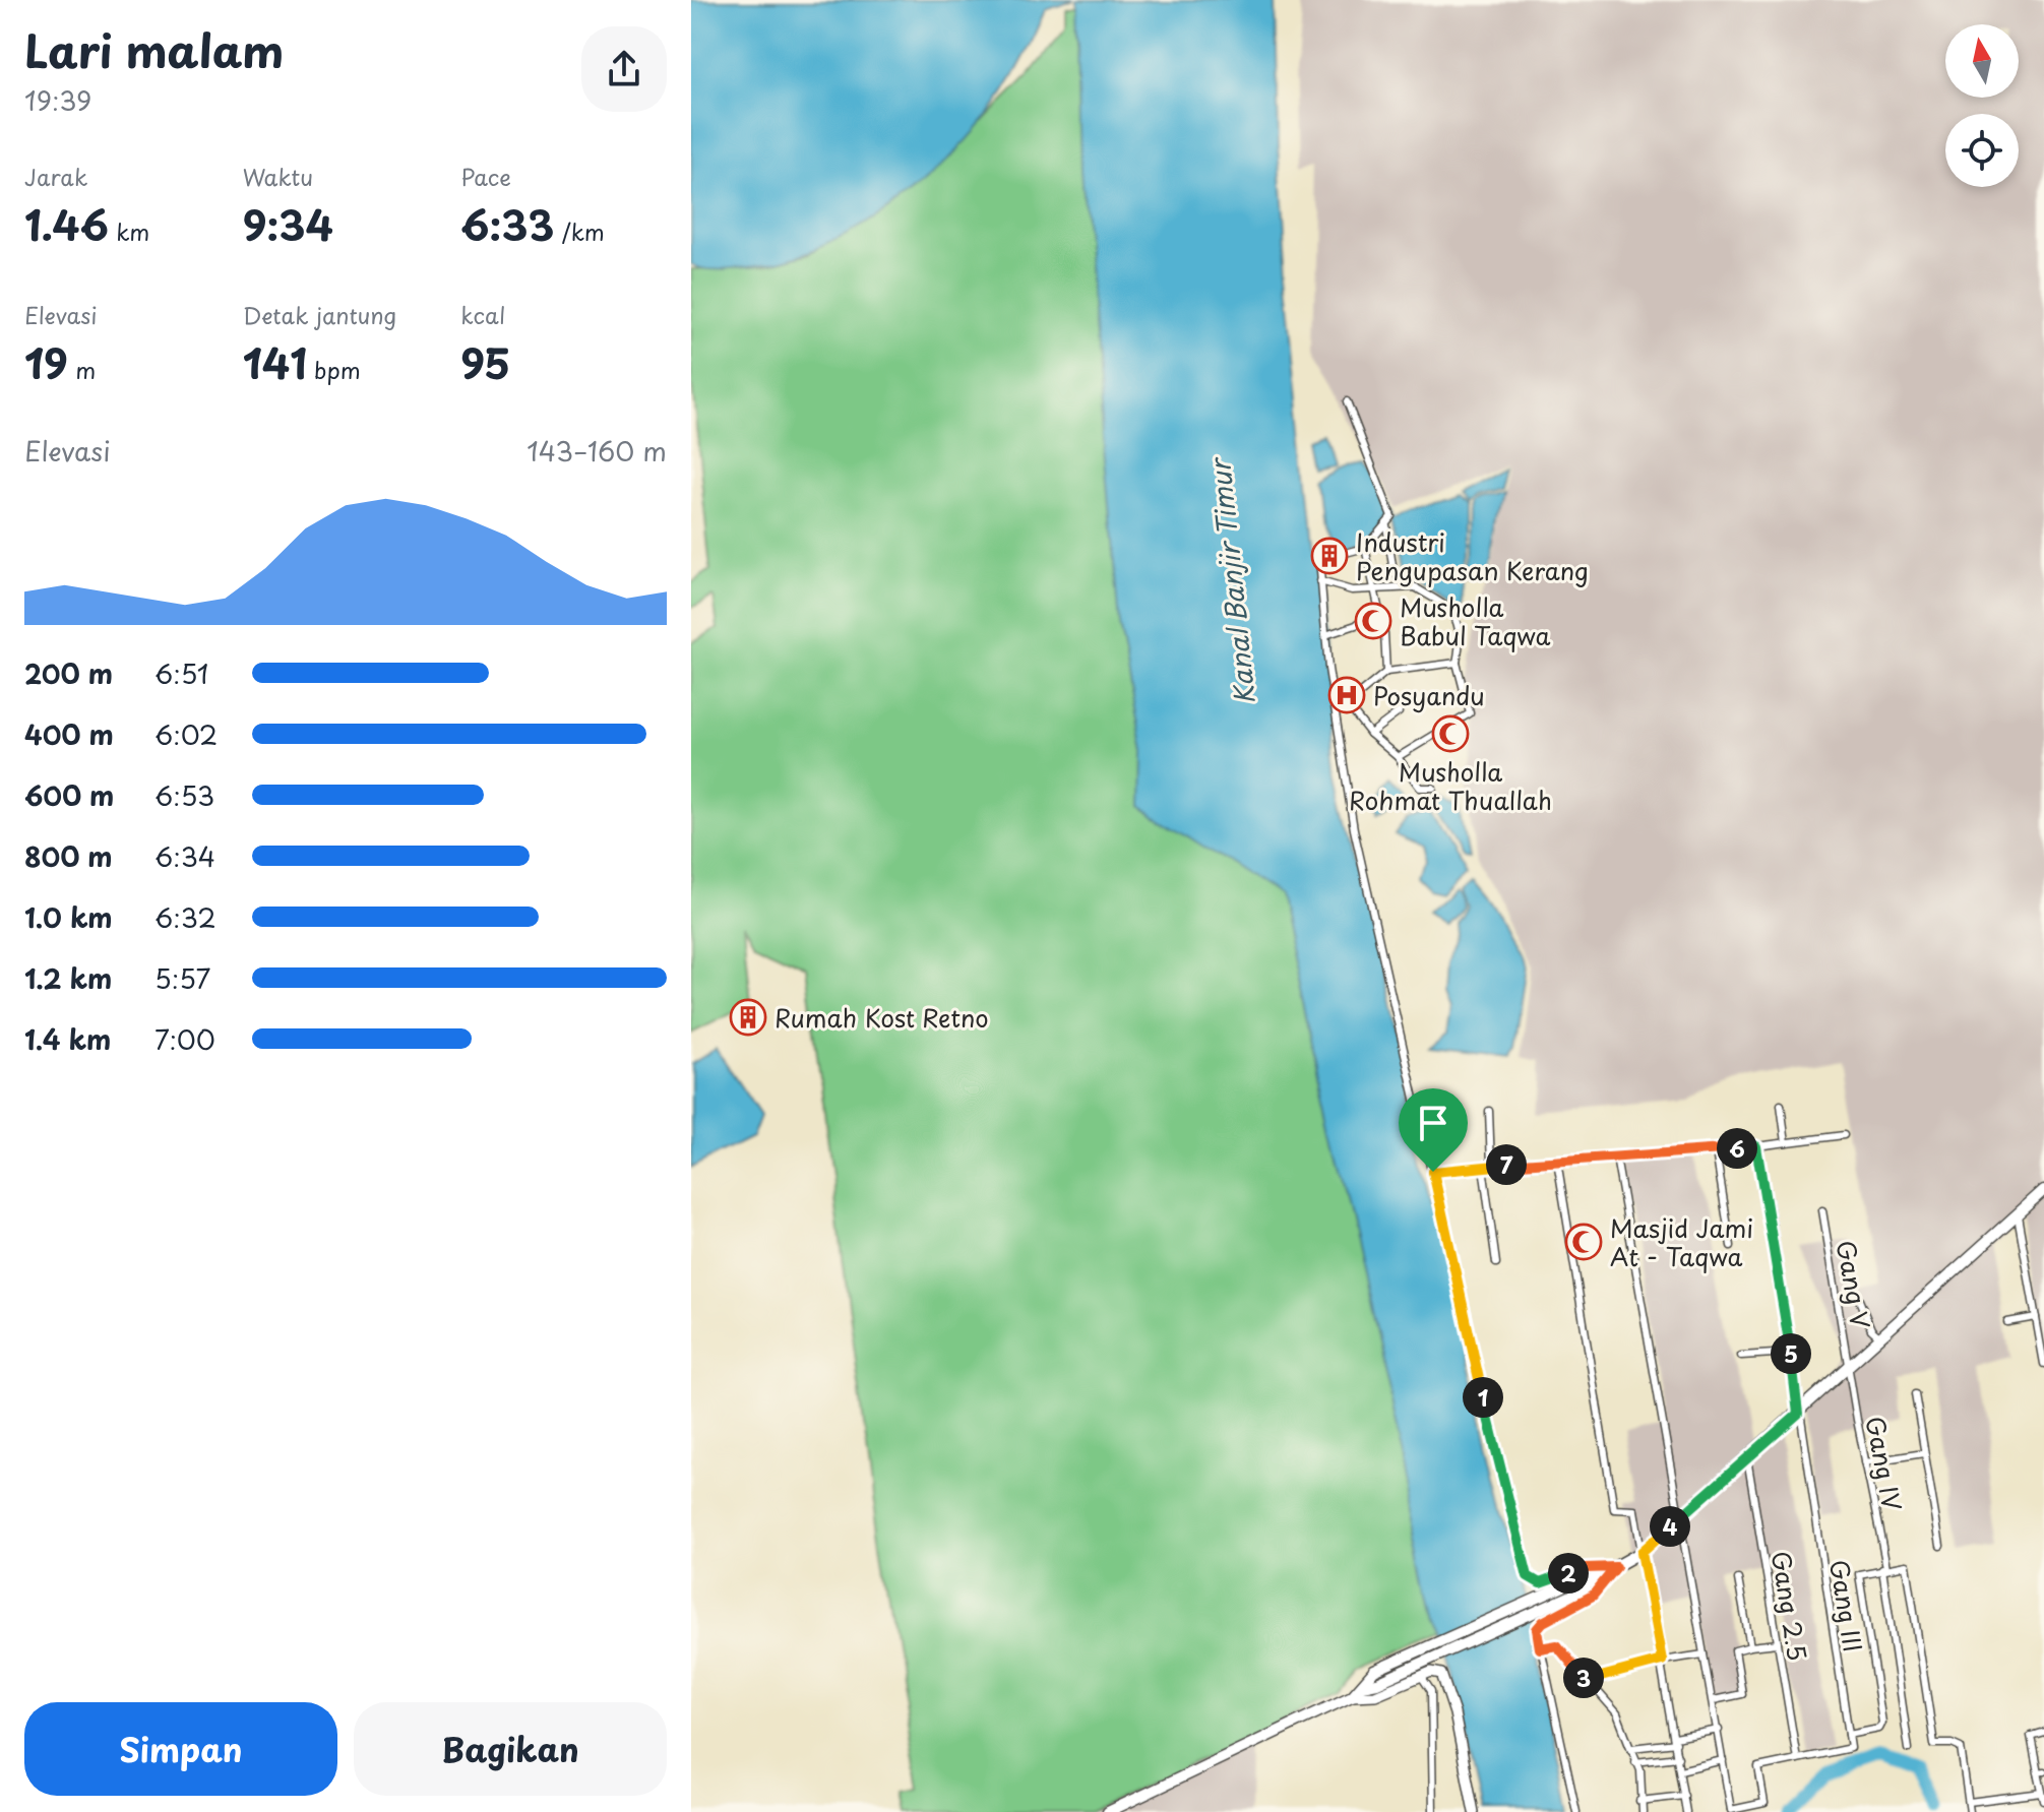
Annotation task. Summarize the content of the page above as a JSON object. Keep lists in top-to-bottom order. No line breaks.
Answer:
{"streets":{"street":["Gang V","Gang IV","Gang 2.5","Gang III"]},"crossings":[["Gang V","Gang IV"]],"water":["Kanal Banjir Timur"],"places":{"building":["Industri Pengupasan Kerang","Rumah Kost Retno"],"mosque":["Musholla Babul Taqwa","Musholla Rohmat Thuallah","Masjid Jami At - Taqwa"],"hospital":["Posyandu"]},"north":"top","page":{"heading":["Lari malam","19:39"],"stats":[["Jarak","1.46 km"],["Waktu","9:34"],["Pace","6:33 /km"],["Elevasi","19 m"],["Detak jantung","141 bpm"],["kcal","95"]],"chart":["Elevasi","143–160 m"],"list":[{"name":"200 m","note":"6:51"},{"name":"400 m","note":"6:02"},{"name":"600 m","note":"6:53"},{"name":"800 m","note":"6:34"},{"name":"1.0 km","note":"6:32"},{"name":"1.2 km","note":"5:57"},{"name":"1.4 km","note":"7:00"}],"pins":["6","7","5","1","4","2","3"],"buttons":["Simpan","Bagikan"]}}
